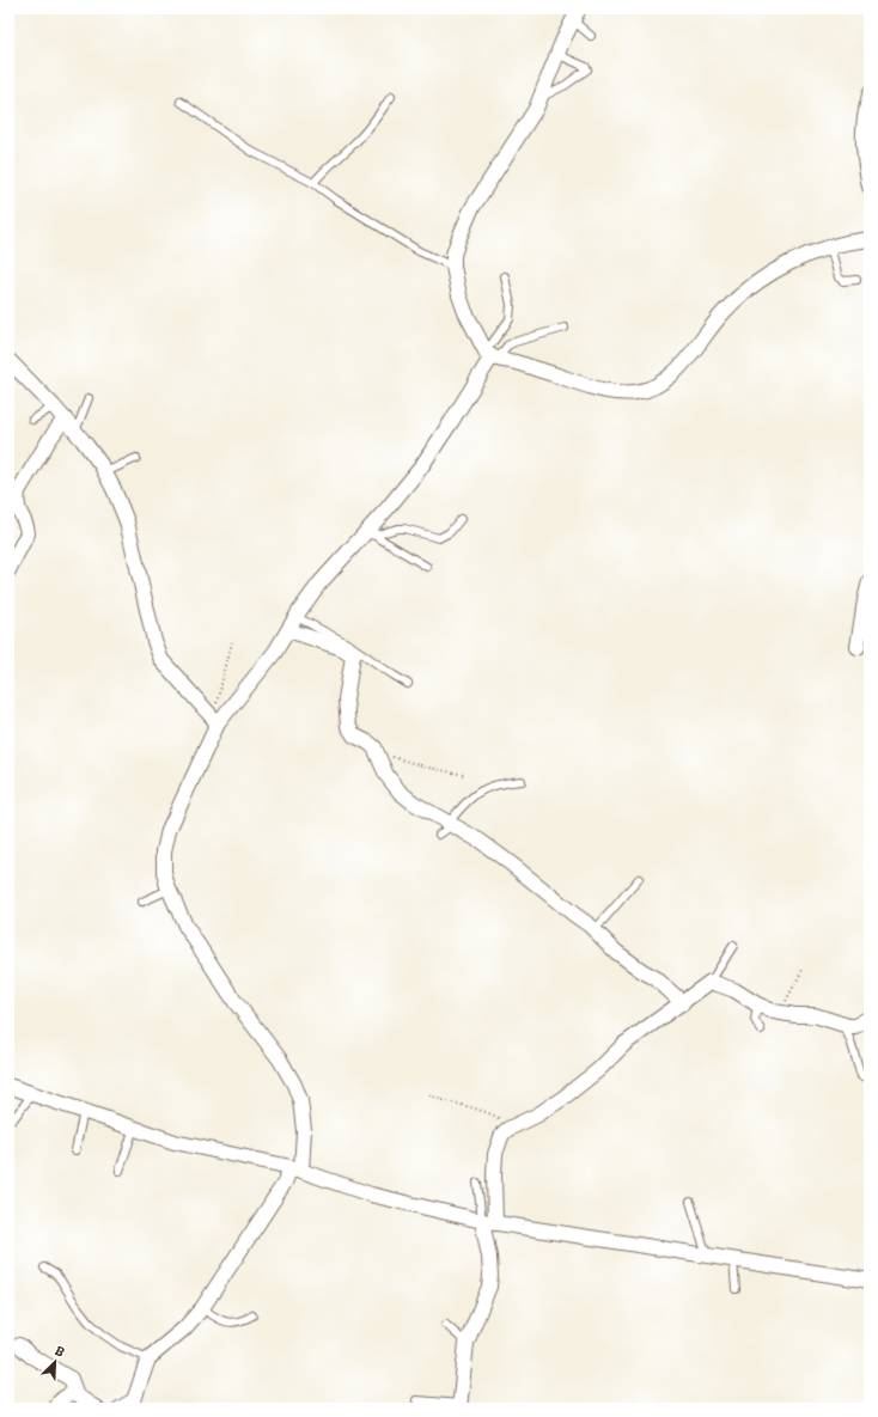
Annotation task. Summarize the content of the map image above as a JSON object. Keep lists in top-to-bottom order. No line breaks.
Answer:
{"north":"top right"}
